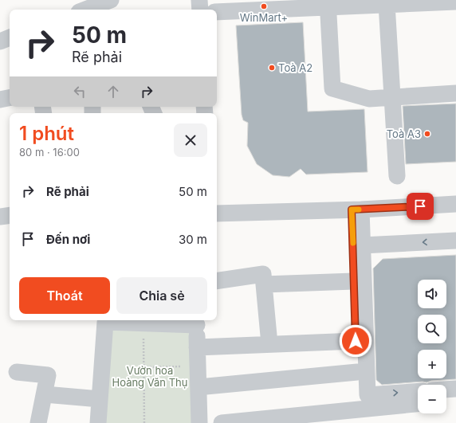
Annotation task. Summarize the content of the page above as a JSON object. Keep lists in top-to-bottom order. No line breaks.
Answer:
{"parks":["Vườn hoa Hoàng Văn Thụ"],"places":["WinMart+","Toà A2","Toà A3"],"page":{"turn":["50 m","Rẽ phải"],"heading":["1 phút","80 m · 16:00"],"list":[{"name":"Rẽ phải","value":"50 m"},{"name":"Đến nơi","value":"30 m"}],"buttons":["Thoát","Chia sẻ"],"map_buttons":["+","−"]}}
